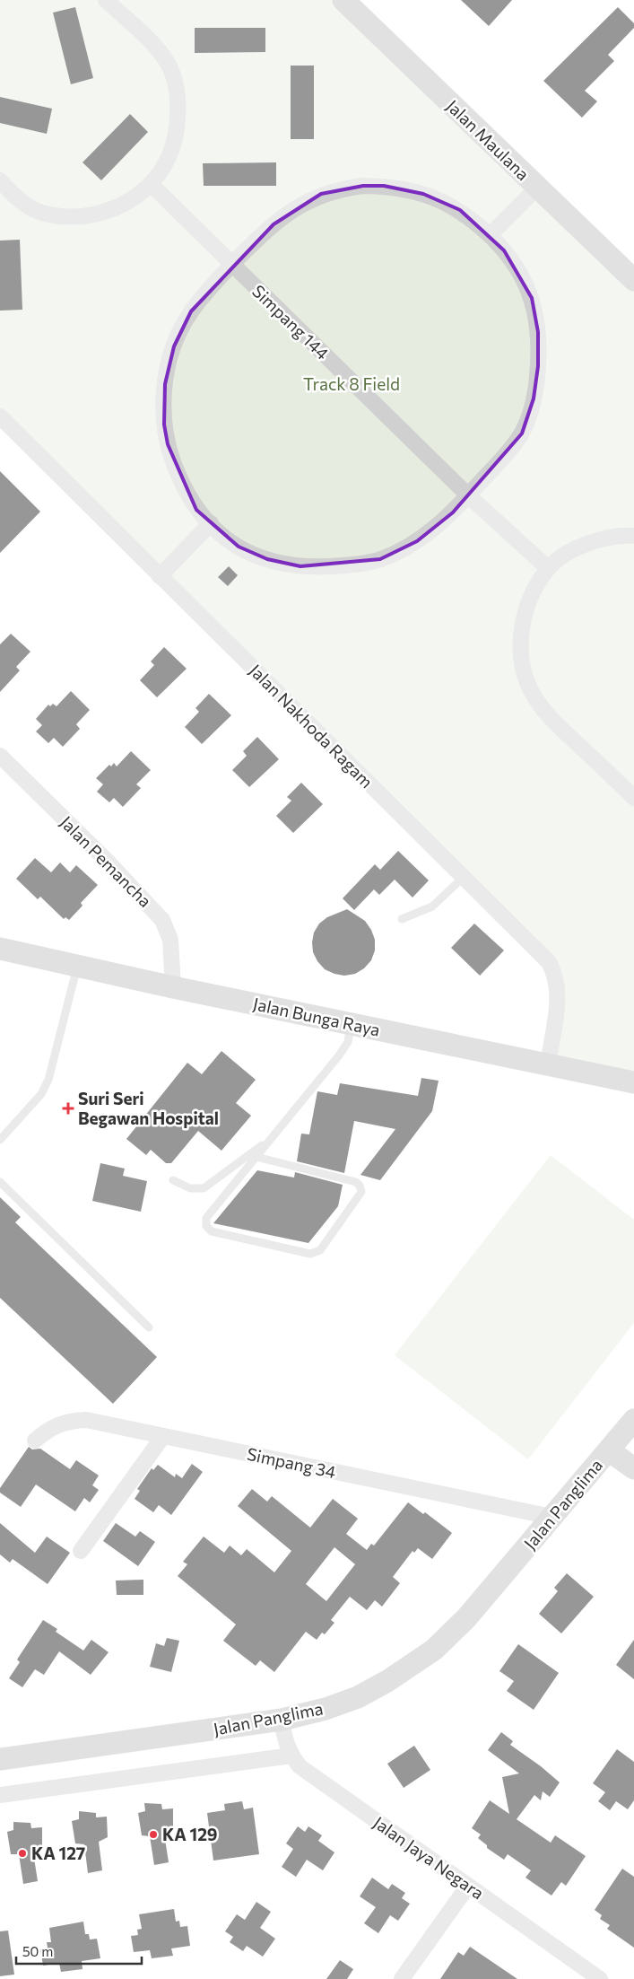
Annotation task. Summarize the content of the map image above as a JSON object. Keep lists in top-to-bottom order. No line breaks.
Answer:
{"streets":{"main road":["Jalan Maulana","Jalan Bunga Raya","Jalan Panglima"],"street":["Simpang 144","Jalan Nakhoda Ragam","Jalan Pemancha","Simpang 34","Jalan Jaya Negara"]},"crossings":[["Jalan Nakhoda Ragam","Jalan Bunga Raya"],["Jalan Pemancha","Jalan Bunga Raya"],["Simpang 34","Jalan Panglima"],["Jalan Panglima","Jalan Jaya Negara"]],"parks":["Track 8 Field"],"places":{"health":["Suri Seri Begawan Hospital"],"other":["KA 129","KA 127"]},"scale_bar":"50 m"}
